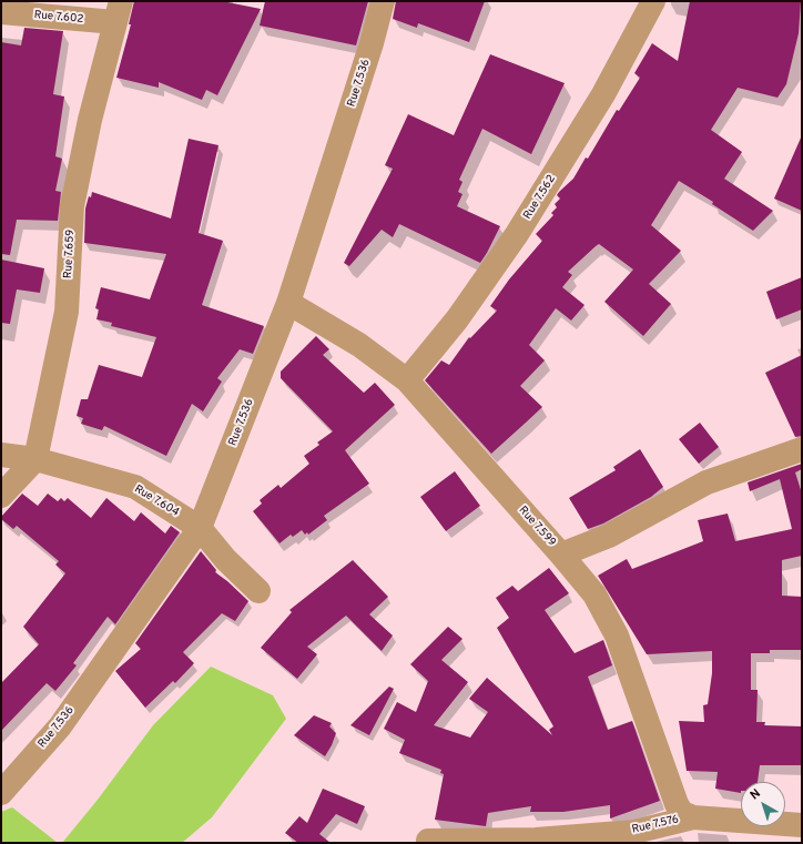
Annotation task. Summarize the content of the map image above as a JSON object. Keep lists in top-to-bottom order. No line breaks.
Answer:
{"streets":{"street":["Rue 7.602","Rue 7.536","Rue 7.562","Rue 7.659","Rue 7.604","Rue 7.599","Rue 7.576"]},"crossings":[["Rue 7.602","Rue 7.659"],["Rue 7.536","Rue 7.604"],["Rue 7.536","Rue 7.599"],["Rue 7.562","Rue 7.599"],["Rue 7.659","Rue 7.604"],["Rue 7.599","Rue 7.576"]],"north":"top left"}
